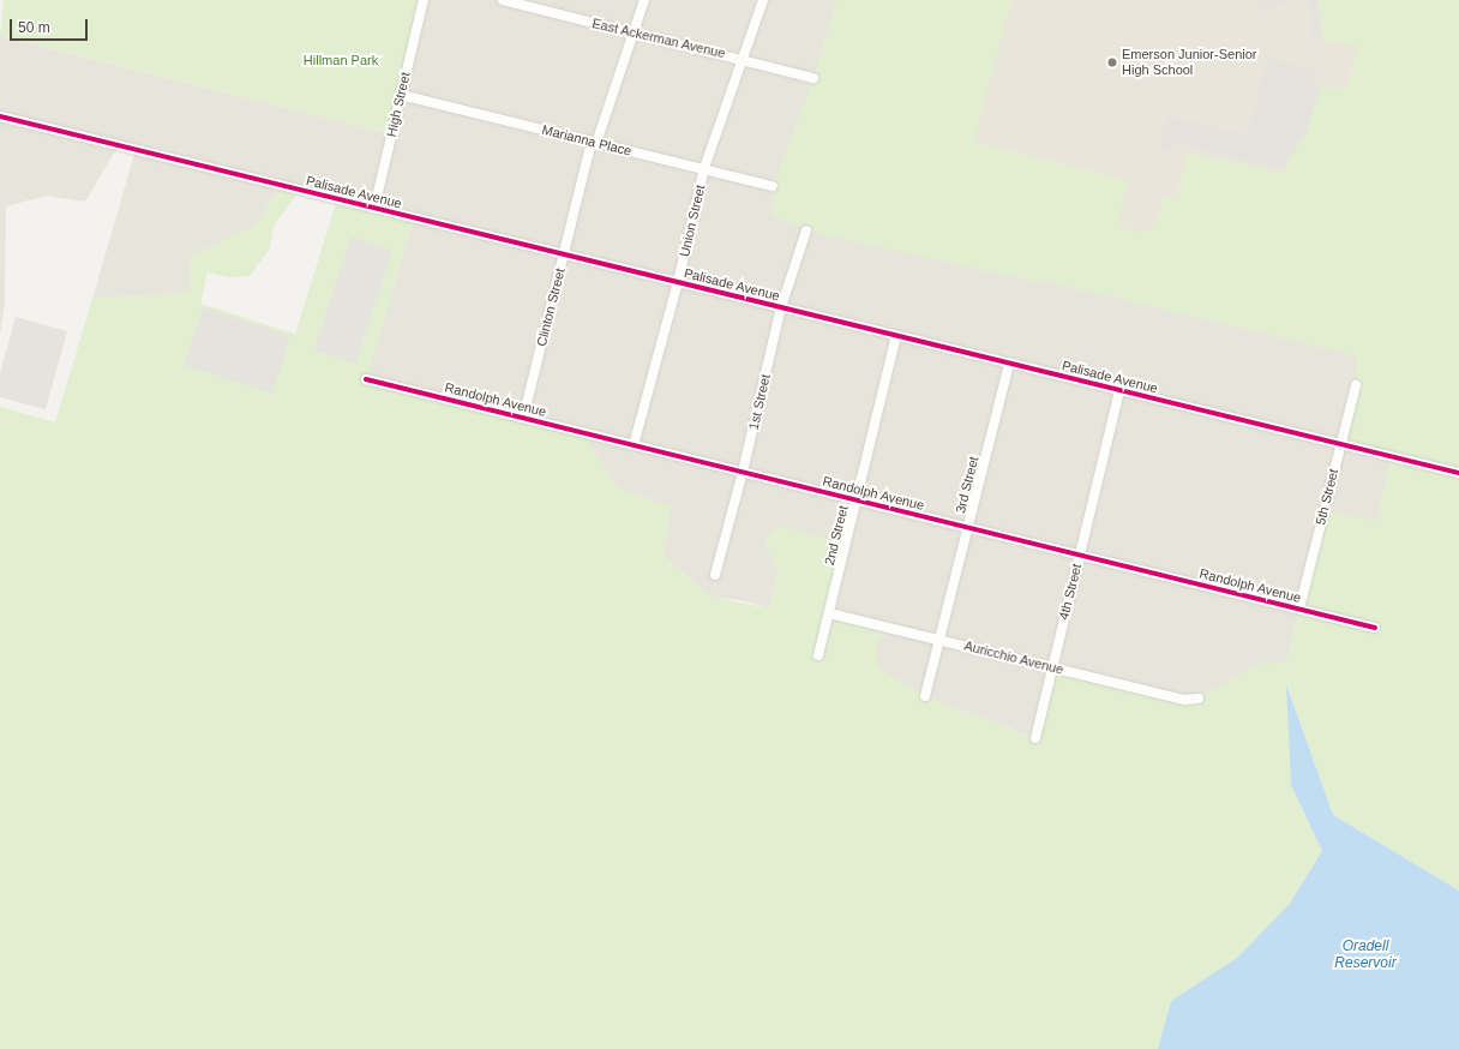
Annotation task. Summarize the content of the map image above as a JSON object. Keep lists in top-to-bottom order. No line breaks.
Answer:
{"streets":{"street":["East Ackerman Avenue","High Street","Marianna Place","Palisade Avenue","Union Street","Clinton Street","Randolph Avenue","1st Street","3rd Street","5th Street","2nd Street","4th Street","Auricchio Avenue"]},"crossings":[["East Ackerman Avenue","Union Street"],["East Ackerman Avenue","Clinton Street"],["High Street","Marianna Place"],["High Street","Palisade Avenue"],["Marianna Place","Union Street"],["Marianna Place","Clinton Street"],["Palisade Avenue","Union Street"],["Palisade Avenue","Clinton Street"],["Palisade Avenue","1st Street"],["Palisade Avenue","3rd Street"],["Palisade Avenue","5th Street"],["Palisade Avenue","2nd Street"],["Palisade Avenue","4th Street"],["Union Street","Randolph Avenue"],["Clinton Street","Randolph Avenue"],["Randolph Avenue","1st Street"],["Randolph Avenue","3rd Street"],["Randolph Avenue","5th Street"],["Randolph Avenue","2nd Street"],["Randolph Avenue","4th Street"],["3rd Street","Auricchio Avenue"],["2nd Street","Auricchio Avenue"],["4th Street","Auricchio Avenue"]],"water":["Oradell Reservoir"],"parks":["Hillman Park"],"places":["Emerson Junior-Senior High School"],"scale_bar":"50 m"}
